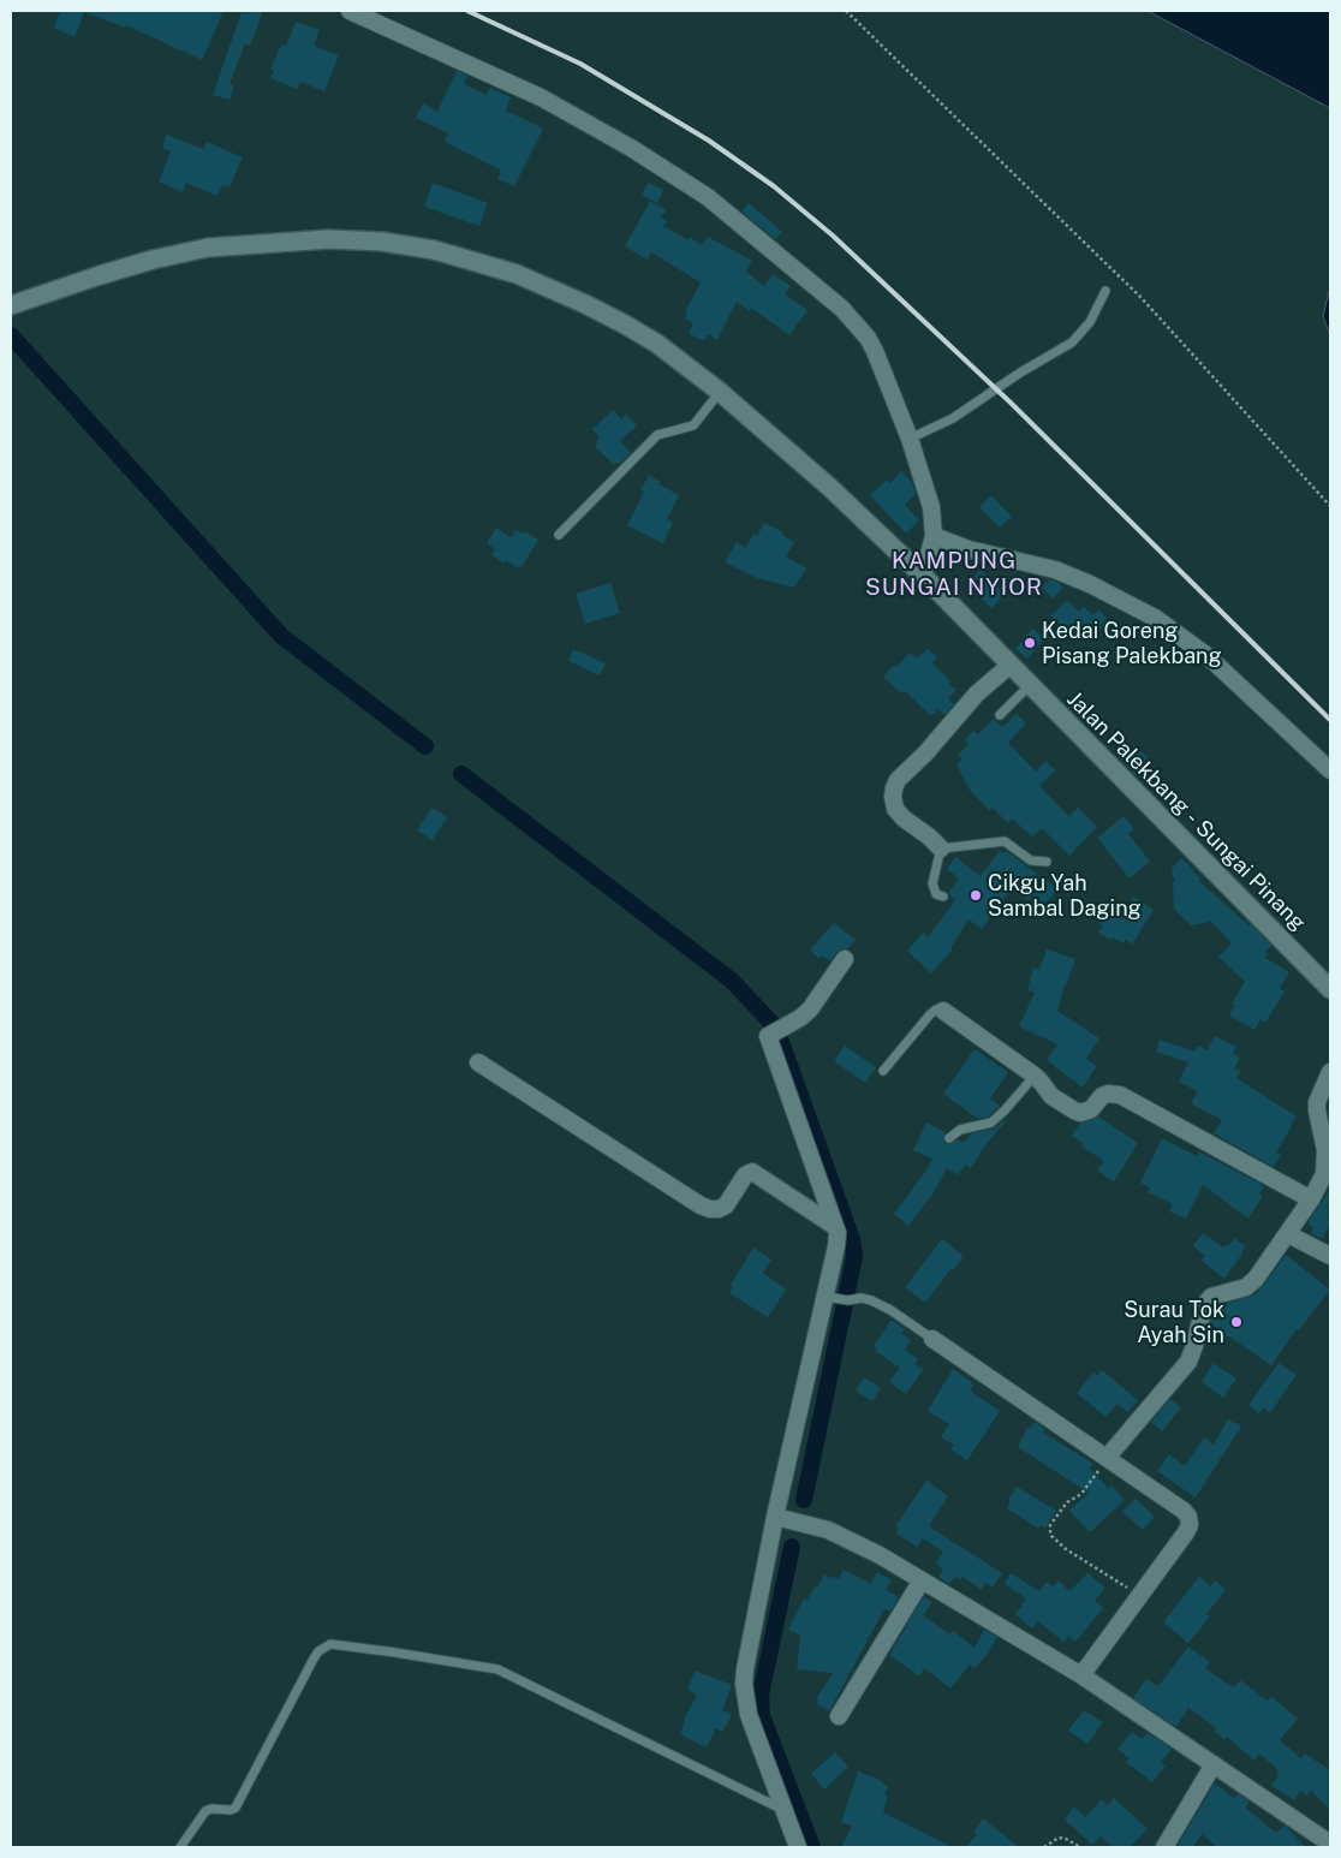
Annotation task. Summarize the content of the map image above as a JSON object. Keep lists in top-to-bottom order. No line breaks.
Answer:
{"streets":{"street":["Jalan Palekbang - Sungai Pinang"]},"districts":["KAMPUNG SUNGAI NYIOR"],"places":["Kedai Goreng Pisang Palekbang","Cikgu Yah Sambal Daging","Surau Tok Ayah Sin"]}
